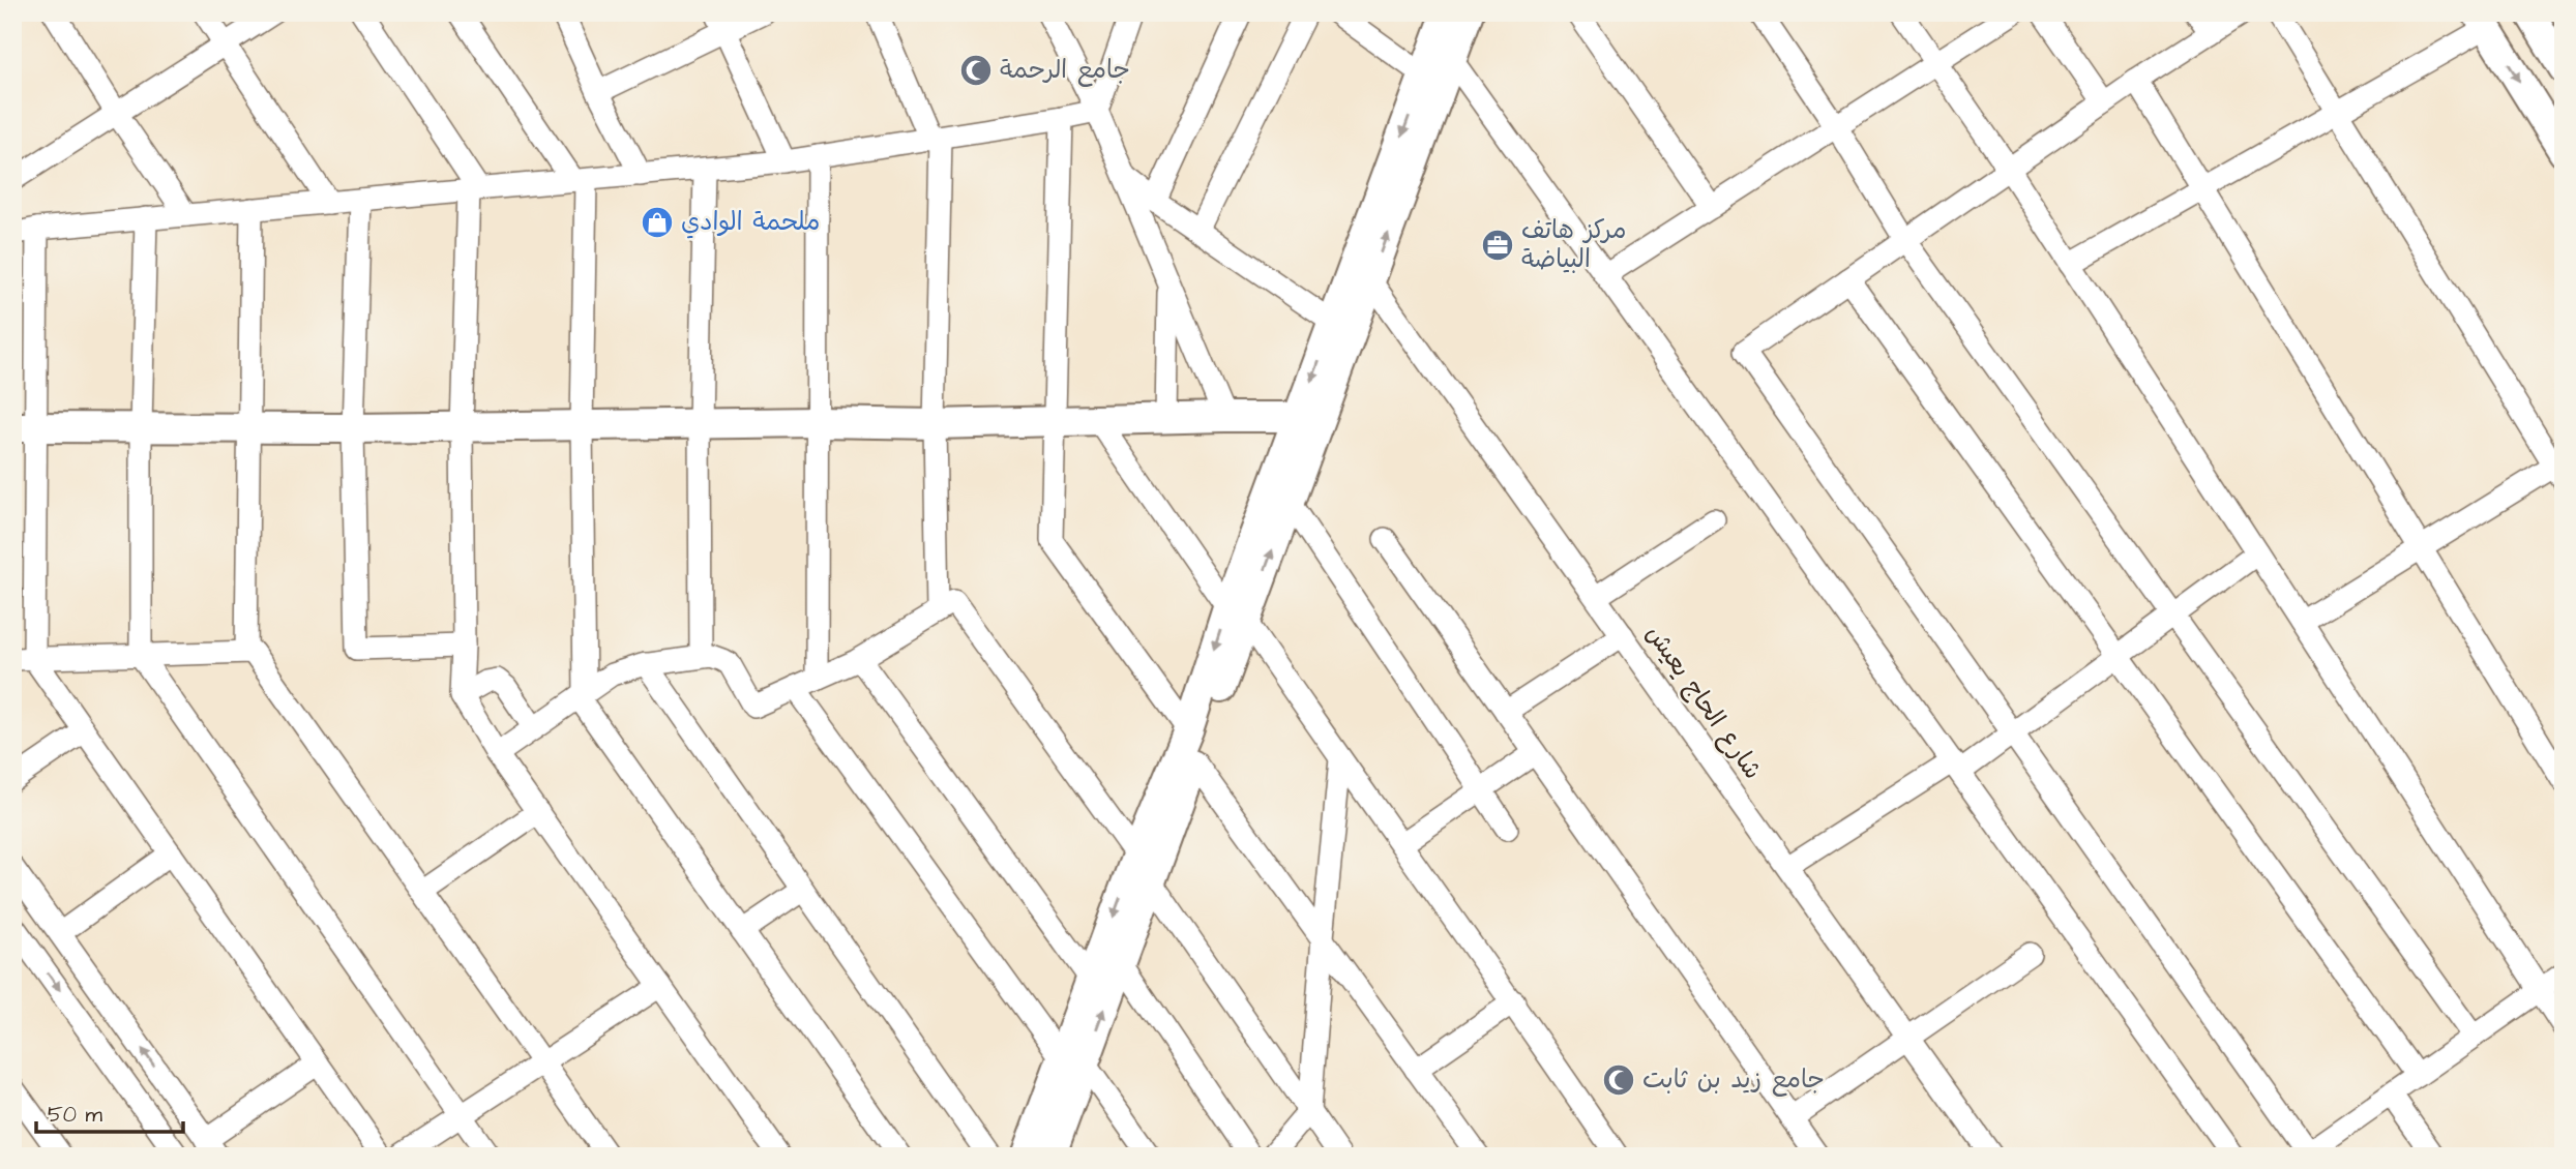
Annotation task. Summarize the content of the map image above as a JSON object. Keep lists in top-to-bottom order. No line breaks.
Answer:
{"streets":{"street":["شارع الحاج يعيش"]},"places":{"mosque":["جامع الرحمة","جامع زيد بن ثابت"],"shop":["ملحمة الوادي"],"office":["مركز هاتف البياضة"]},"scale_bar":"50 m"}
